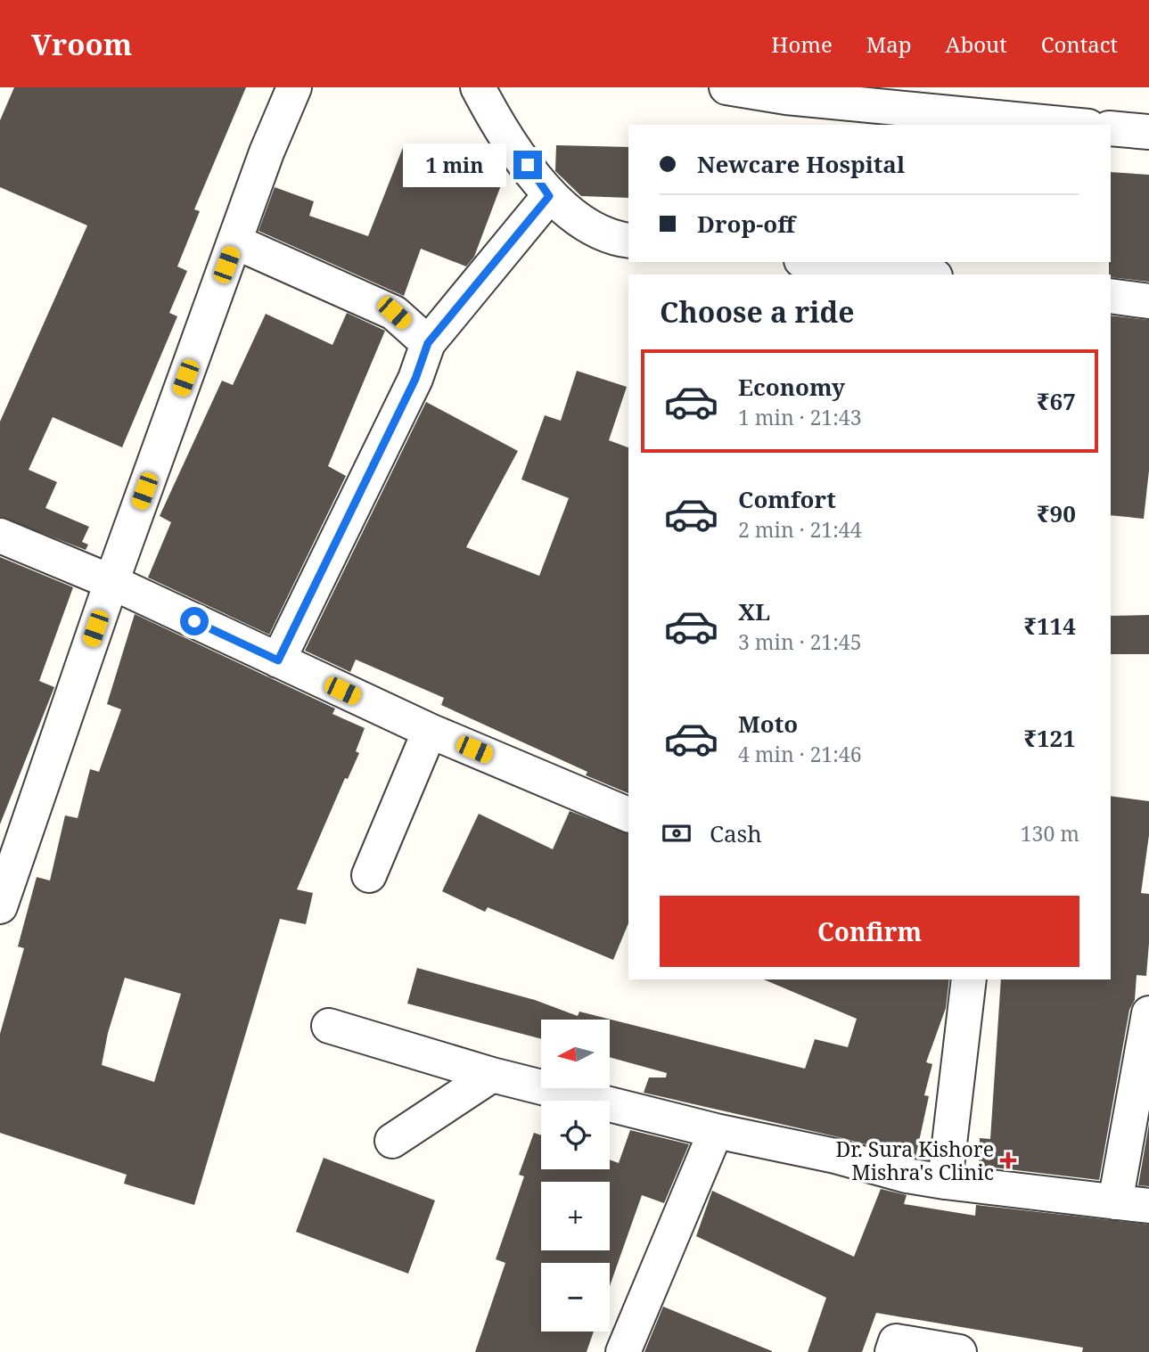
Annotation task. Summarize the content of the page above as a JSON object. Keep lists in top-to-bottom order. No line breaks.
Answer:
{"places":{"health":["Dr. Sura Kishore Mishra's Clinic"]},"north":"left","page":{"header":"Vroom","nav":["Home","Map","About","Contact"],"banner":["Newcare Hospital","Drop-off"],"bubble":"1 min","heading":"Choose a ride","list":[{"name":"Economy","note":"1 min · 21:43","value":"₹67"},{"name":"Comfort","note":"2 min · 21:44","value":"₹90"},{"name":"XL","note":"3 min · 21:45","value":"₹114"},{"name":"Moto","note":"4 min · 21:46","value":"₹121"}],"pay":["Cash","130 m"],"buttons":"Confirm","map_buttons":["+","−"]}}
